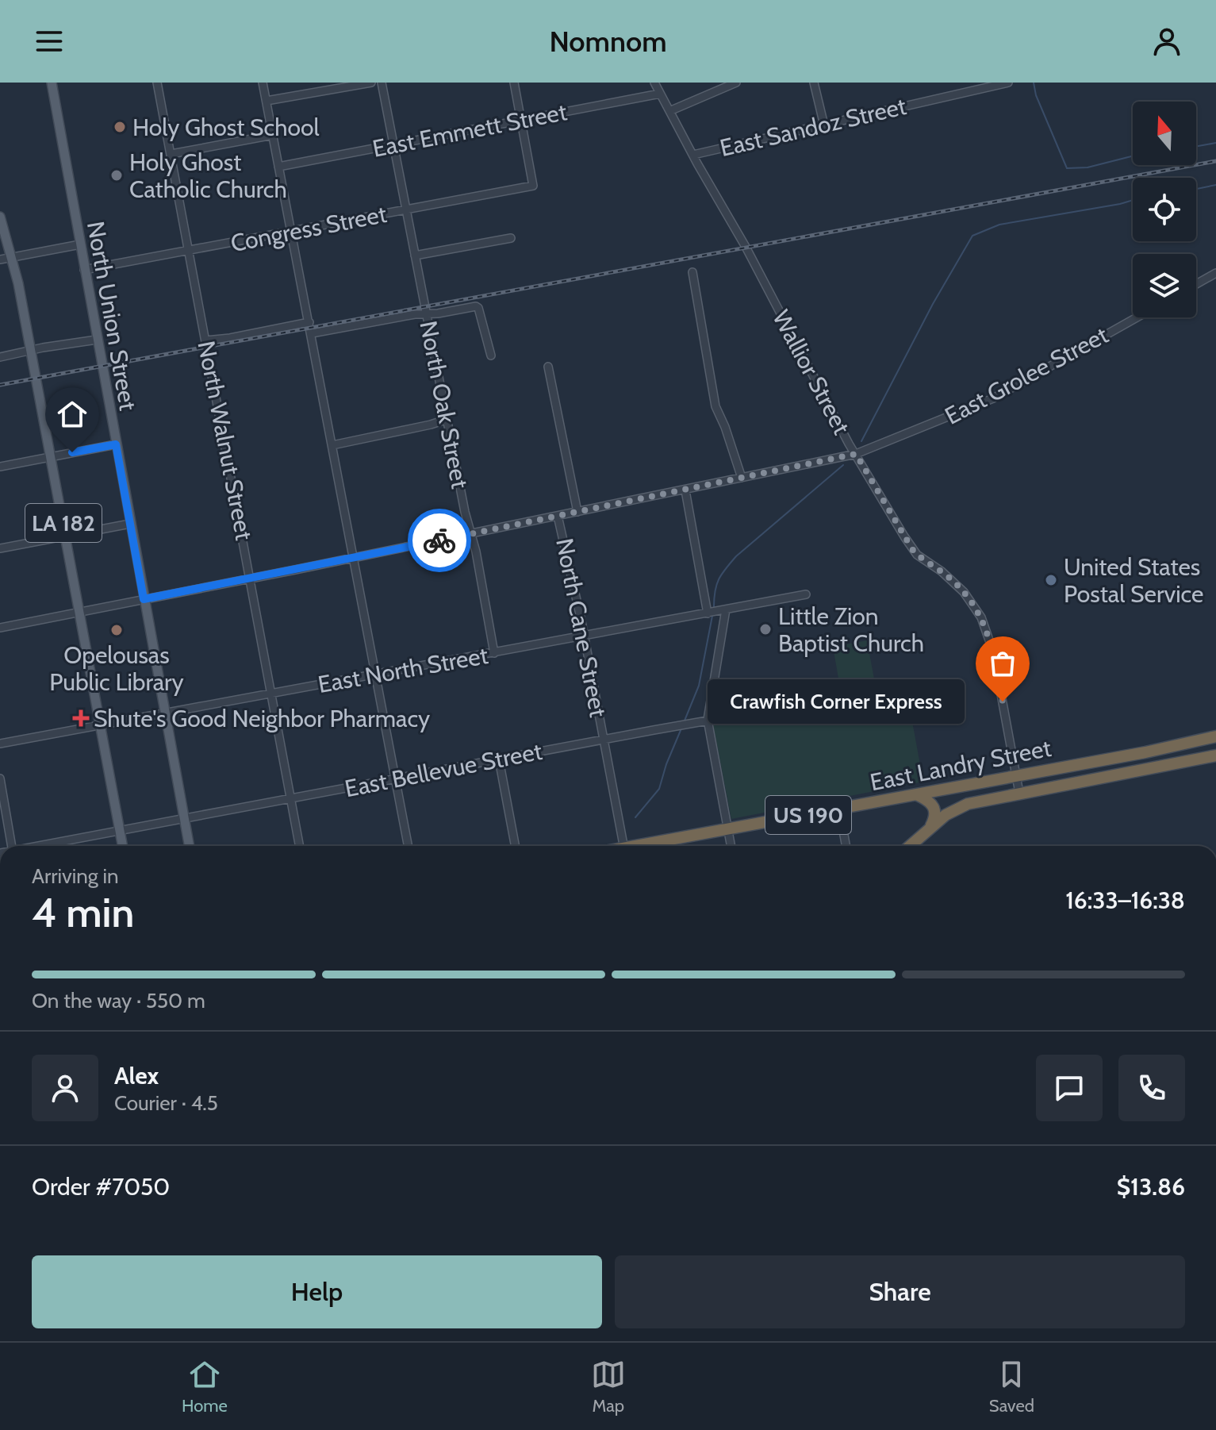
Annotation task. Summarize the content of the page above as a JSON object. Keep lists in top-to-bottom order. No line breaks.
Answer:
{"streets":{"highway":["East Landry Street","US 190"],"main road":["North Union Street","LA 182"],"street":["East Sandoz Street","East Emmett Street","Congress Street","Wallior Street","East Grolee Street","North Oak Street","North Walnut Street","North Cane Street","East North Street","East Bellevue Street"]},"crossings":[["East Sandoz Street","Wallior Street"],["East Emmett Street","Congress Street"],["East Emmett Street","Wallior Street"],["East Emmett Street","North Oak Street"],["Congress Street","North Union Street"],["Congress Street","North Oak Street"],["Congress Street","North Walnut Street"],["North Union Street","East Grolee Street"],["North Union Street","LA 182"],["North Union Street","East North Street"],["North Union Street","East Bellevue Street"],["Wallior Street","East Grolee Street"],["Wallior Street","East Landry Street"],["East Grolee Street","North Oak Street"],["East Grolee Street","North Walnut Street"],["East Grolee Street","LA 182"],["East Grolee Street","North Cane Street"],["North Oak Street","East North Street"],["North Walnut Street","East North Street"],["North Walnut Street","East Bellevue Street"],["LA 182","East North Street"],["LA 182","East Bellevue Street"],["North Cane Street","East North Street"],["North Cane Street","East Bellevue Street"]],"places":{"other":["Holy Ghost School","Holy Ghost Catholic Church","United States Postal Service","Little Zion Baptist Church","Opelousas Public Library","Crawfish Corner Express"],"health":["Shute's Good Neighbor Pharmacy"]},"north":"top","page":{"header":"Nomnom","bubble":"Crawfish Corner Express","heading":["4 min","Arriving in","16:33–16:38"],"panel":["Alex","Courier · 4.5","Order #7050","$13.86"],"bar":"On the way · 550 m","buttons":["Help","Share"],"tabs":["Home","Map","Saved"]}}
